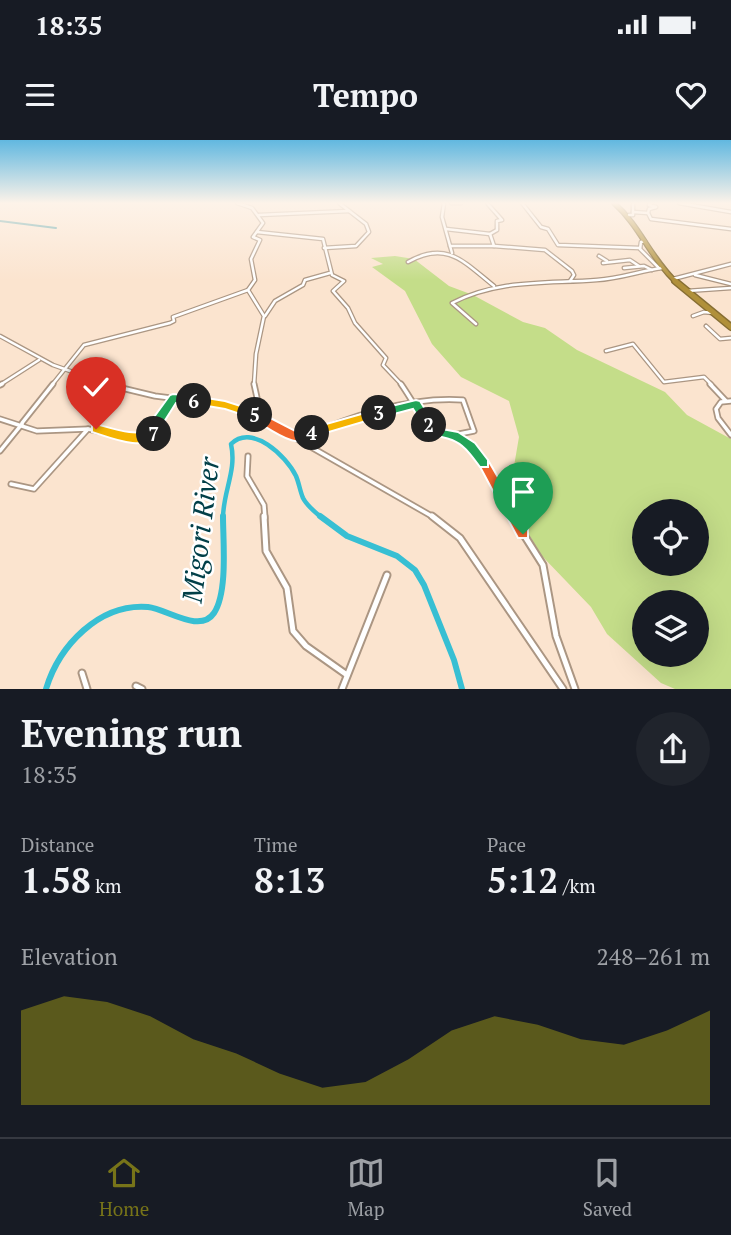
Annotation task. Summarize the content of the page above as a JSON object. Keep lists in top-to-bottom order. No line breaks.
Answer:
{"water":["Migori River"],"page":{"status":"18:35","header":"Tempo","pins":["6","3","5","2","4","7"],"heading":["Evening run","18:35"],"stats":[["Distance","1.58 km"],["Time","8:13"],["Pace","5:12 /km"]],"chart":["Elevation","248–261 m"],"tabs":["Home","Map","Saved"]}}
